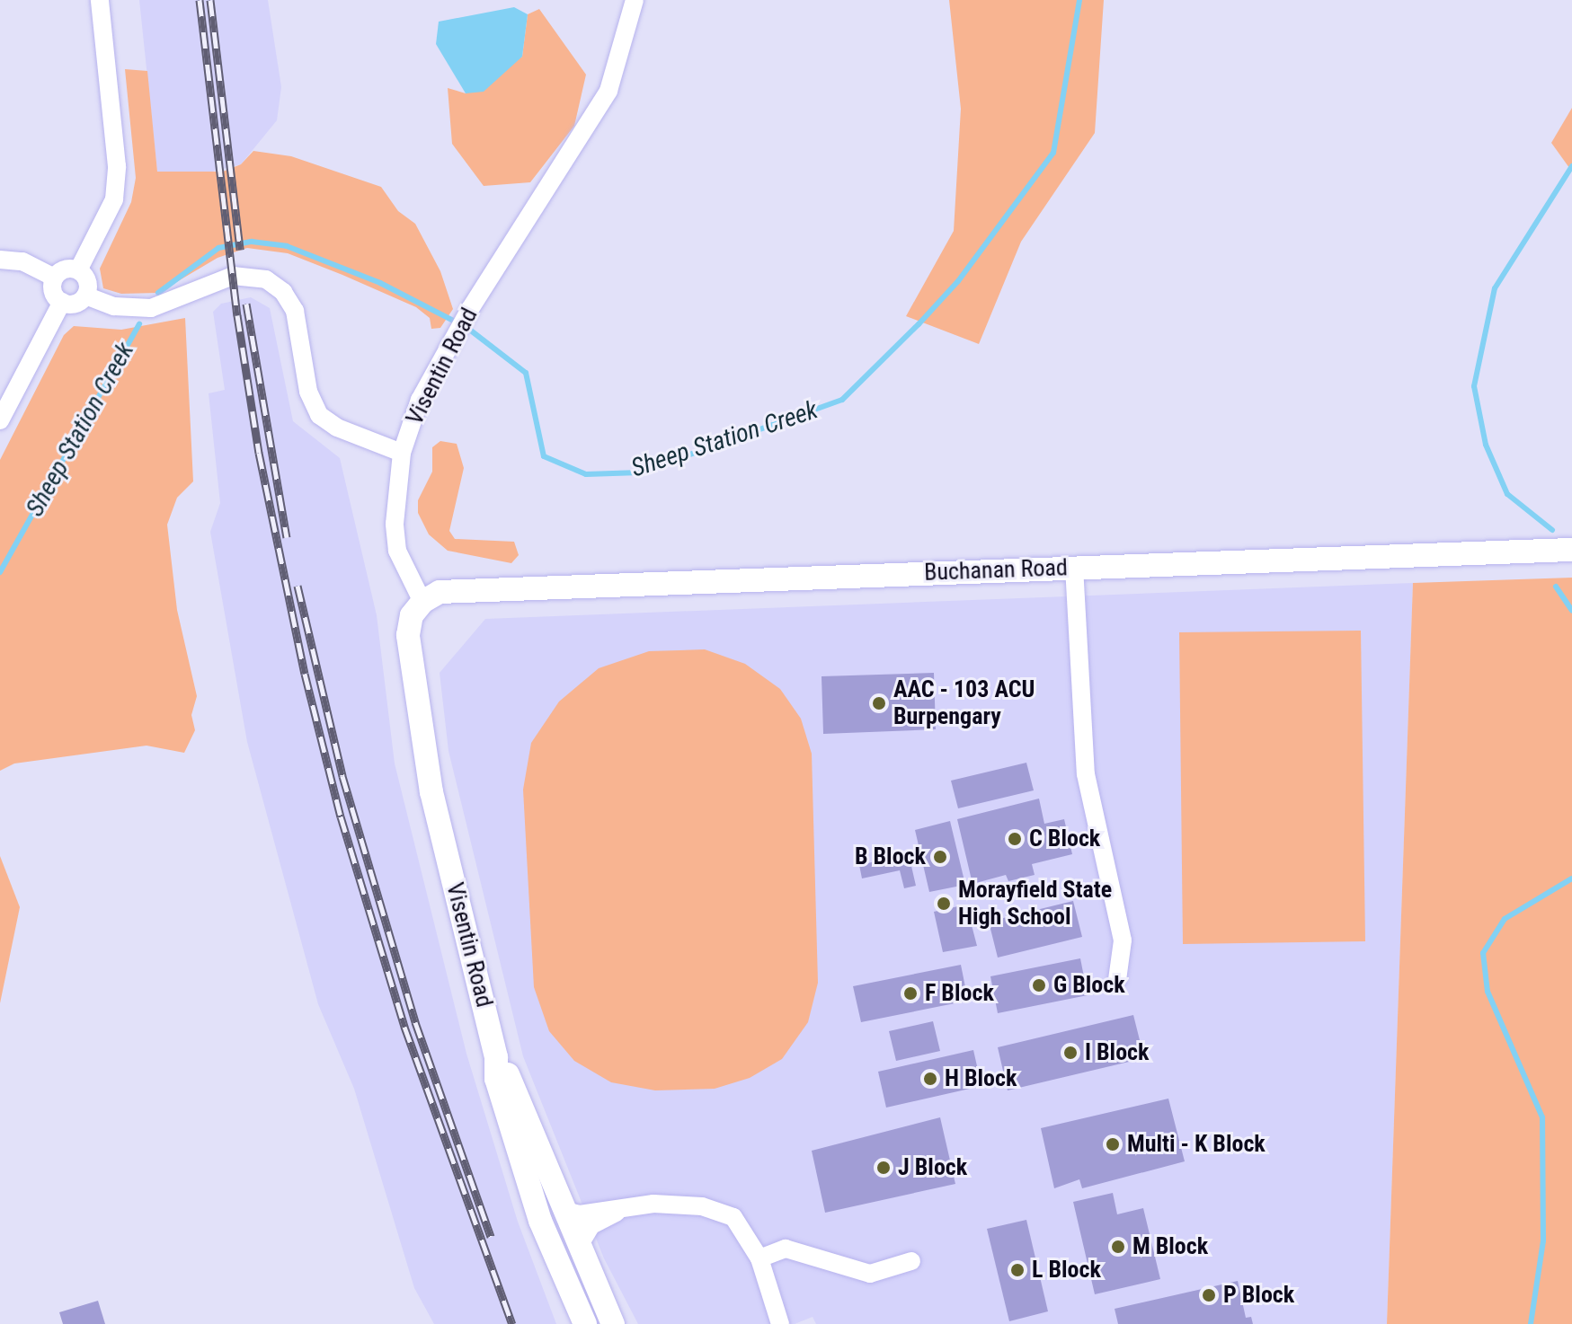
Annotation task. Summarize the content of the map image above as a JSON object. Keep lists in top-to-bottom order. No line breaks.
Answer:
{"streets":{"main road":["Visentin Road","Buchanan Road"]},"crossings":[["Visentin Road","Buchanan Road"]],"water":["Sheep Station Creek"],"places":["AAC - 103 ACU Burpengary","C Block","B Block","Morayfield State High School","G Block","F Block","I Block","H Block","Multi - K Block","J Block","M Block","L Block","P Block"]}
